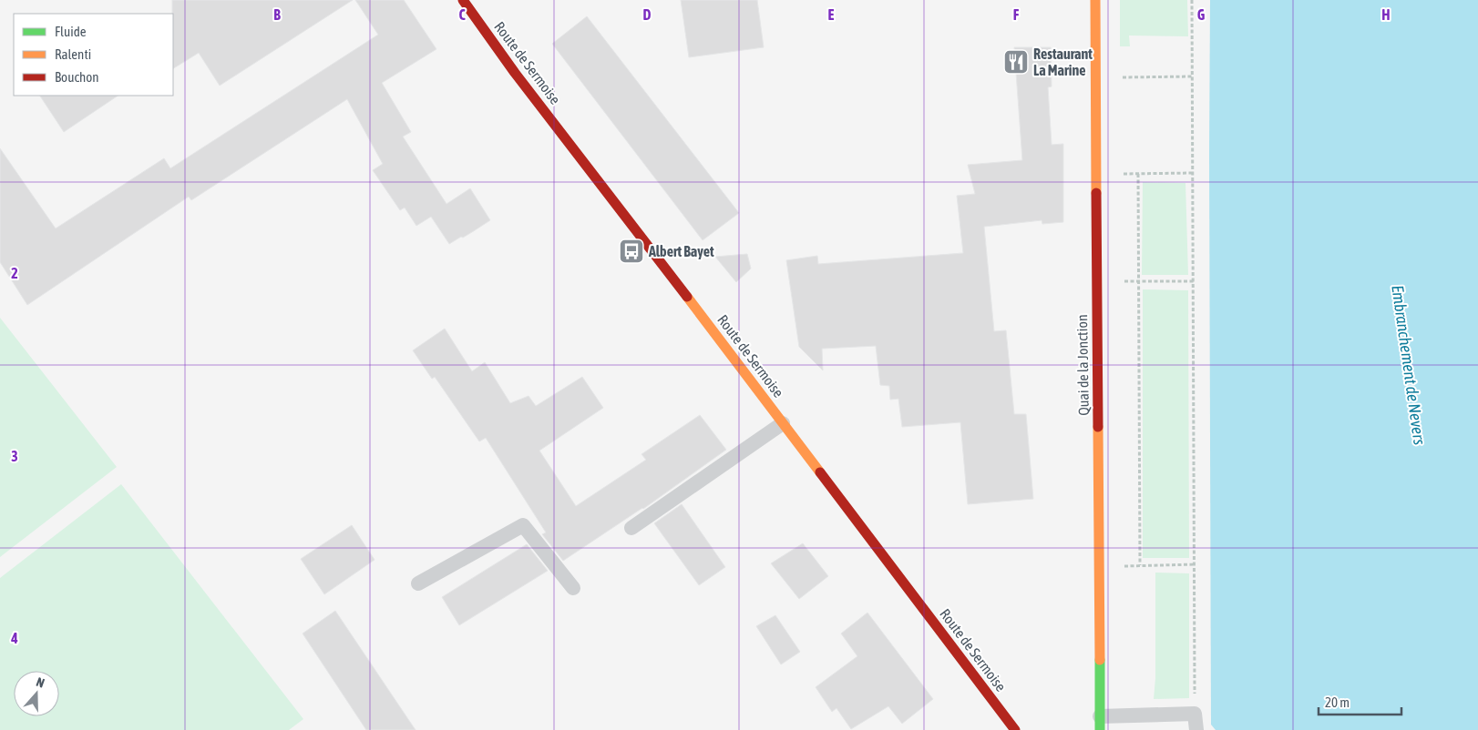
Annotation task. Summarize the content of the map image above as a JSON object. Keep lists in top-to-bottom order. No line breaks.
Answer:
{"streets":{"main road":["Route de Sermoise","Quai de la Jonction"]},"water":["Embranchement de Nevers"],"places":{"restaurant":["Restaurant La Marine"],"bus stop":["Albert Bayet"]},"legend":["Fluide","Ralenti","Bouchon"],"scale_bar":"20 m","north":"top","grid":{"columns":["B","C","D","E","F","G","H"],"rows":["2","3","4"]}}
